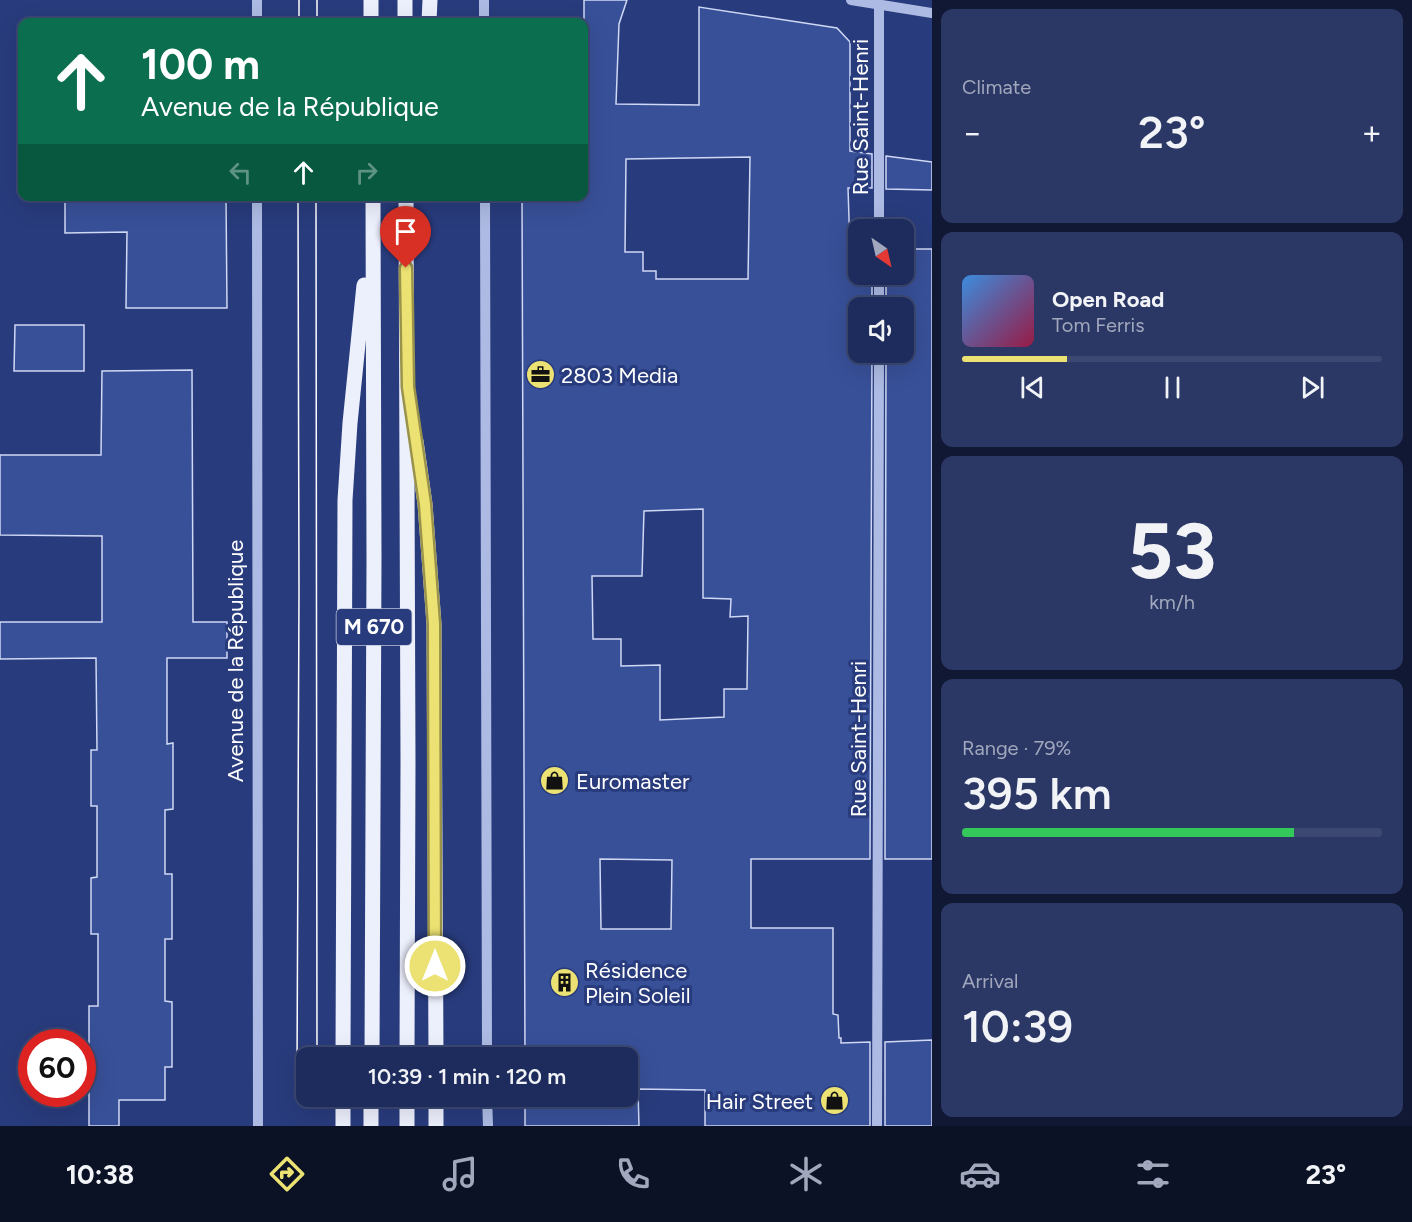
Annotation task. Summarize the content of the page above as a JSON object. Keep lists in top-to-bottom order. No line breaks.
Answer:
{"streets":{"main road":["M 670"],"street":["Rue Saint-Henri","Avenue de la République"]},"places":{"office":["2803 Media"],"shop":["Euromaster","Hair Street"],"building":["Résidence Plein Soleil"]},"north":"bottom right","page":{"tile":["Climate",["53","km/h"],["Range · 79%","395 km"],["Arrival","10:39"]],"turn":["100 m","Avenue de la République"],"heat":["−","23°","+"],"song":["Open Road","Tom Ferris"],"limit":"60","trip":"10:39 · 1 min · 120 m","tabs":["10:38","23°"]}}
